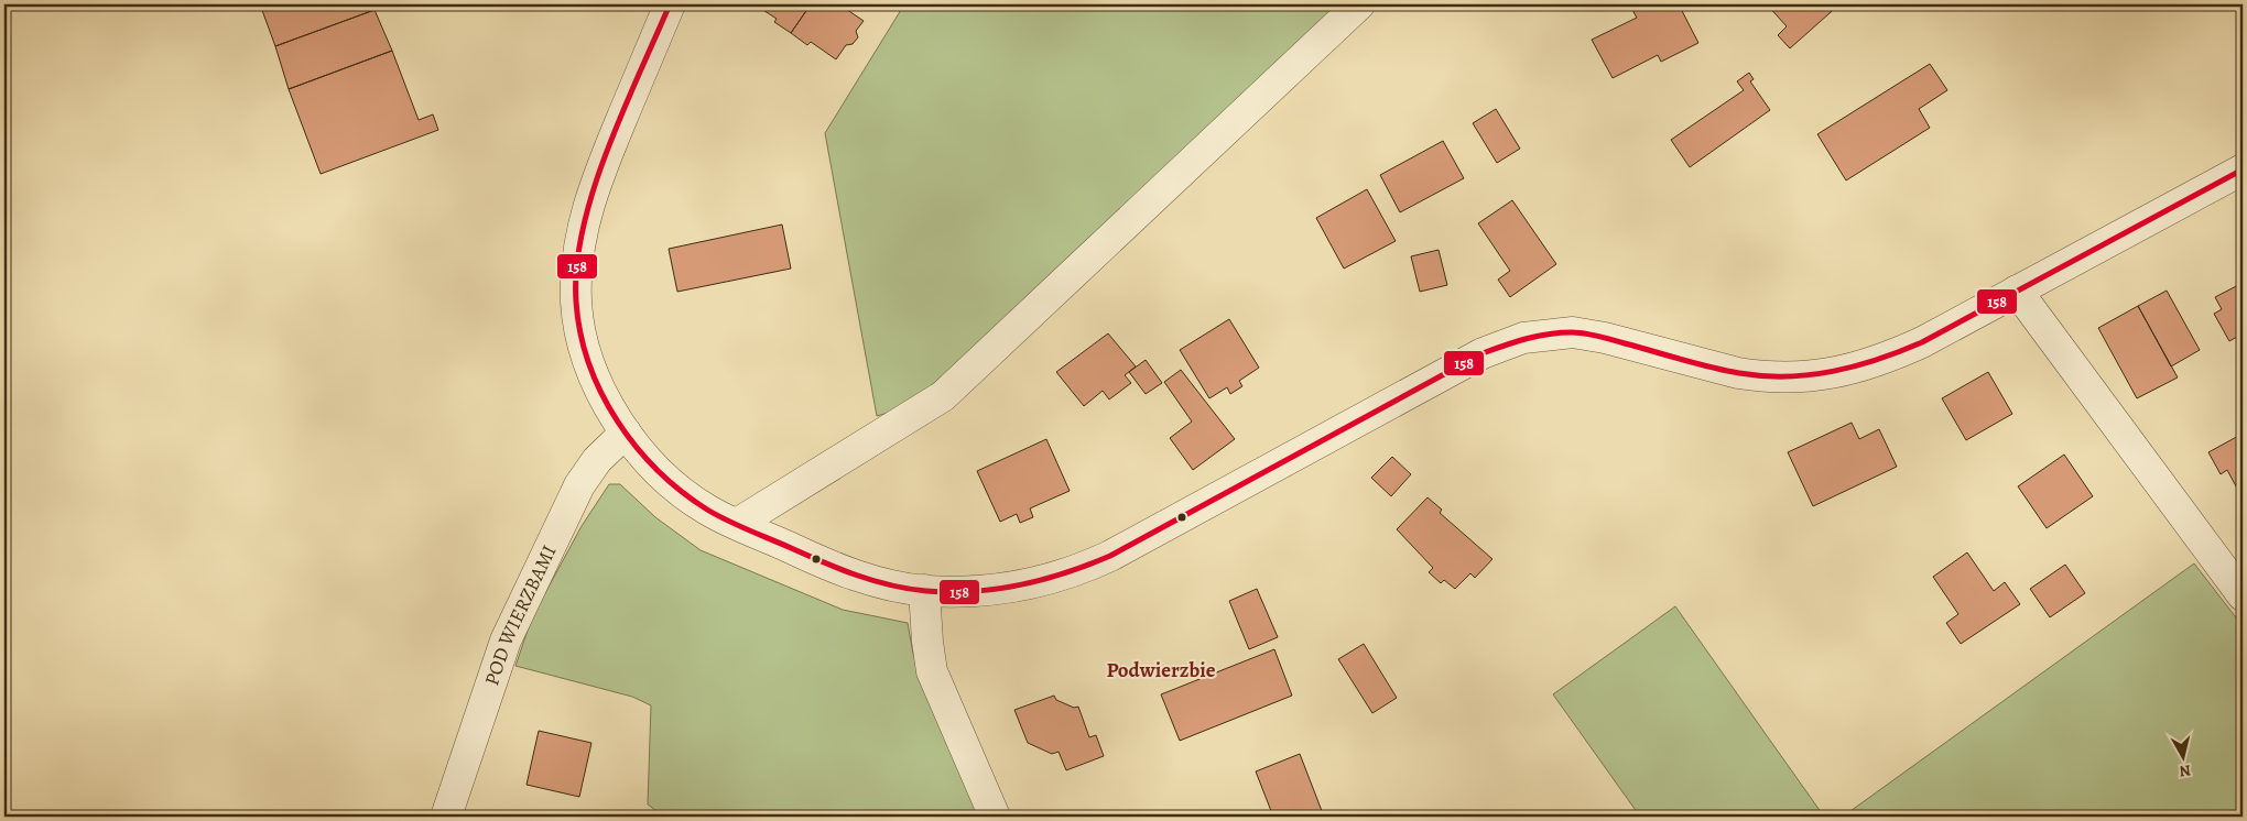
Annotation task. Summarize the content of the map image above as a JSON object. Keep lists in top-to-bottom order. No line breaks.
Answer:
{"streets":{"street":["POD WIERZBAMI"]},"districts":["Podwierzbie"],"lines":["transit line 158"],"north":"bottom"}
